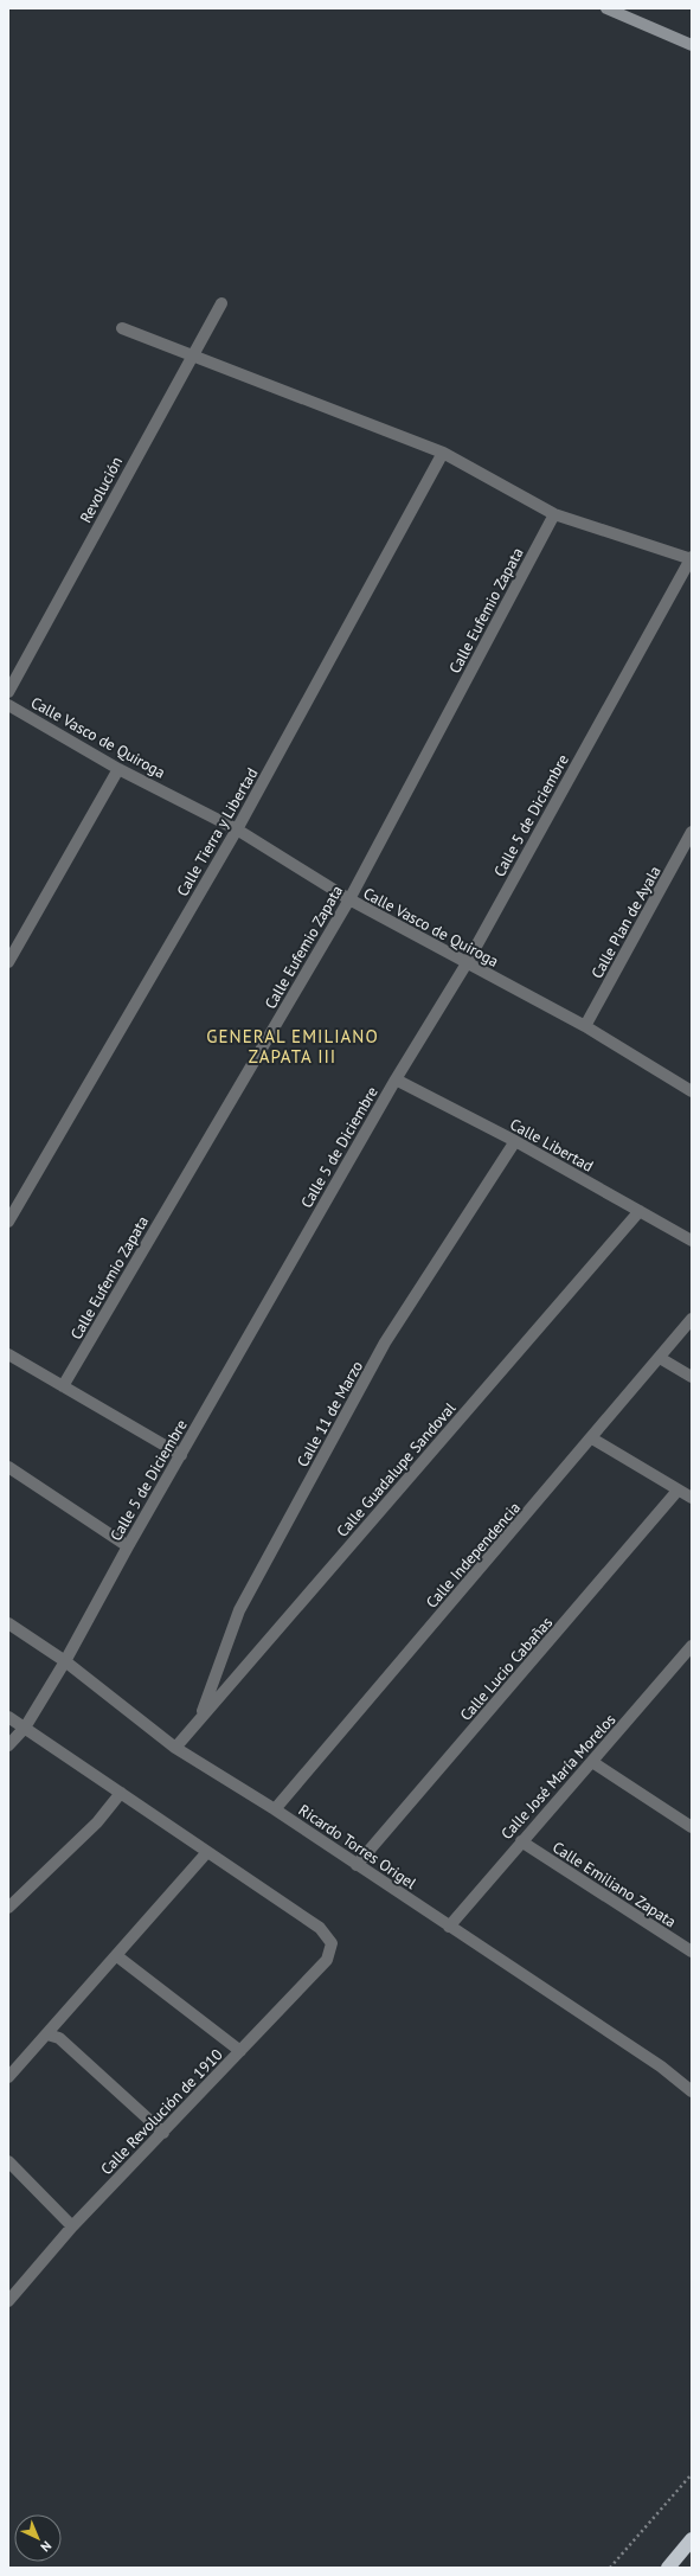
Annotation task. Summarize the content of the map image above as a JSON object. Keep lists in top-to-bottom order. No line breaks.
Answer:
{"streets":{"street":["Revolución","Calle Eufemio Zapata","Calle Vasco de Quiroga","Calle 5 de Diciembre","Calle Tierra y Libertad","Calle Plan de Ayala","Calle Libertad","Calle 11 de Marzo","Calle Guadalupe Sandoval","Calle Independencia","Calle Lucio Cabañas","Calle José María Morelos","Ricardo Torres Origel","Calle Emiliano Zapata","Calle Revolución de 1910"]},"crossings":[["Calle Eufemio Zapata","Calle Vasco de Quiroga"],["Calle Vasco de Quiroga","Calle 5 de Diciembre"],["Calle Vasco de Quiroga","Calle Tierra y Libertad"],["Calle Vasco de Quiroga","Calle Plan de Ayala"],["Calle 5 de Diciembre","Calle Libertad"],["Calle 5 de Diciembre","Ricardo Torres Origel"],["Calle Libertad","Calle 11 de Marzo"],["Calle Libertad","Calle Guadalupe Sandoval"],["Calle 11 de Marzo","Calle Guadalupe Sandoval"],["Calle Guadalupe Sandoval","Ricardo Torres Origel"],["Calle Independencia","Ricardo Torres Origel"],["Calle Lucio Cabañas","Ricardo Torres Origel"],["Calle José María Morelos","Ricardo Torres Origel"],["Calle José María Morelos","Calle Emiliano Zapata"]],"districts":["GENERAL EMILIANO ZAPATA III"],"north":"bottom right"}
